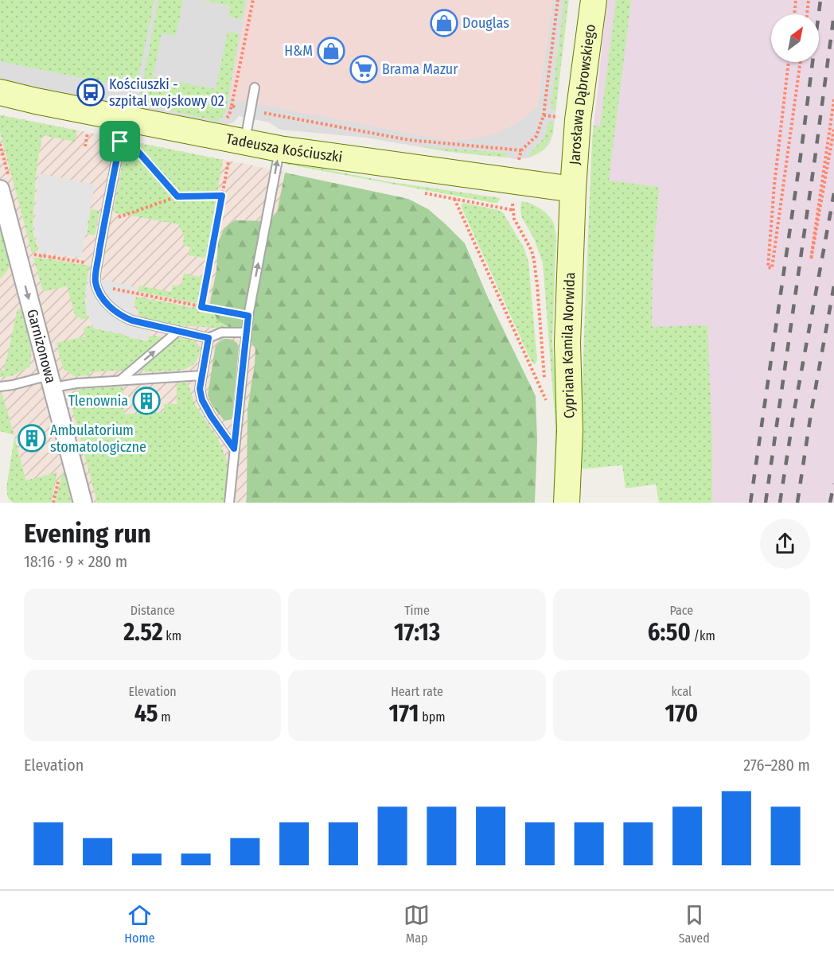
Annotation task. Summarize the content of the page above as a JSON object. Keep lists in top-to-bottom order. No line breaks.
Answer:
{"streets":{"street":["Jarosława Dąbrowskiego","Tadeusza Kościuszki","Garnizonowa","Cypriana Kamila Norwida"]},"crossings":[["Jarosława Dąbrowskiego","Tadeusza Kościuszki"],["Jarosława Dąbrowskiego","Cypriana Kamila Norwida"],["Tadeusza Kościuszki","Cypriana Kamila Norwida"]],"one_way":["Garnizonowa"],"places":{"shop":["Douglas","H&M"],"supermarket":["Brama Mazur"],"bus stop":["Kościuszki - szpital wojskowy 02"],"building":["Tlenownia","Ambulatorium stomatologiczne"]},"north":"top right","page":{"heading":["Evening run","18:16 · 9 × 280 m"],"stats":[["Distance","2.52 km"],["Time","17:13"],["Pace","6:50 /km"],["Elevation","45 m"],["Heart rate","171 bpm"],["kcal","170"]],"chart":["Elevation","276–280 m"],"tabs":["Home","Map","Saved"]}}
